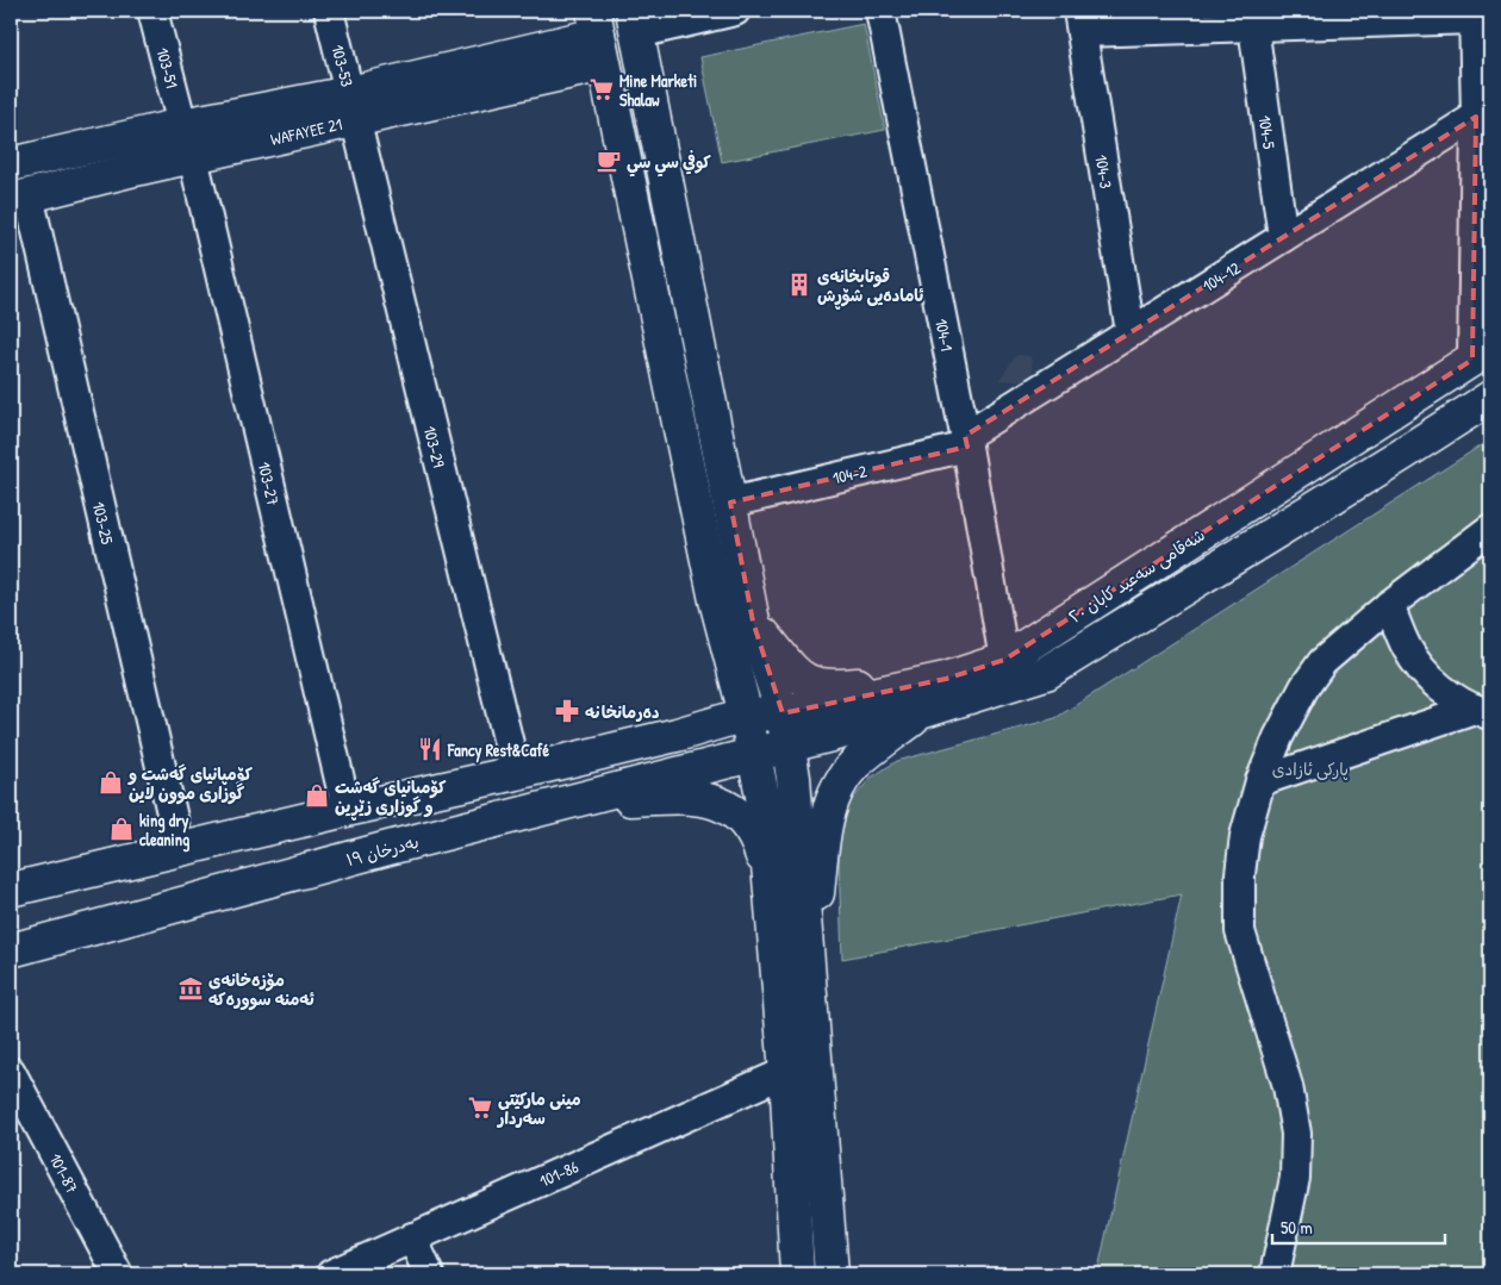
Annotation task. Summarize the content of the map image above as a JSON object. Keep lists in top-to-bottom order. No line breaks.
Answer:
{"streets":{"main road":["WAFAYEE 21","شەقامی سەعید کابان ٢٠","بەدرخان ١٩"],"street":["103-53","103-51","104-5","104-3","104-12","104-1","103-29","104-2","103-27","103-25","101-87","101-86"]},"crossings":[["103-53","WAFAYEE 21"],["103-53","103-29"],["103-51","WAFAYEE 21"],["WAFAYEE 21","103-29"],["WAFAYEE 21","103-27"],["WAFAYEE 21","103-25"],["104-5","104-12"],["104-3","104-12"],["104-12","104-1"],["104-12","104-2"],["104-1","104-2"],["104-1","شەقامی سەعید کابان ٢٠"],["شەقامی سەعید کابان ٢٠","بەدرخان ١٩"]],"parks":["پارکی ئازادی"],"places":{"supermarket":["Mine Marketi Shalaw","مینی مارکێتی سەردار"],"cafe":["كوفي سي سي"],"building":["قوتابخانەی ئامادەیی شۆڕش"],"pharmacy":["دەرمانخانە"],"restaurant":["Fancy Rest&Café"],"shop":["کۆمپانیای گەشت و گوزاری موون لاین","کۆمپانیای گەشت و گوزاری زێڕین","king dry cleaning"],"museum":["مۆزەخانەی ئەمنە سوورەکە"]},"scale_bar":"50 m"}
